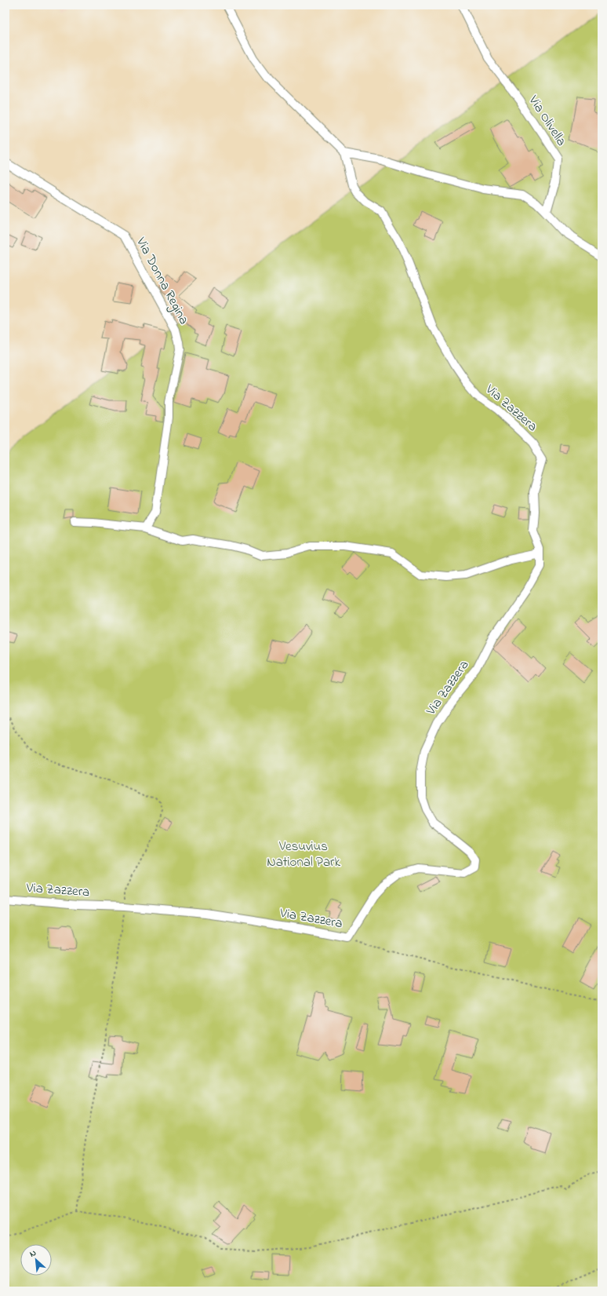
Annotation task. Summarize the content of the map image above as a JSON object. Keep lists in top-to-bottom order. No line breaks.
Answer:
{"streets":{"street":["Via Olivella","Via Donna Regina","Via Zazzera"]},"parks":["Vesuvius National Park"],"north":"top left"}
